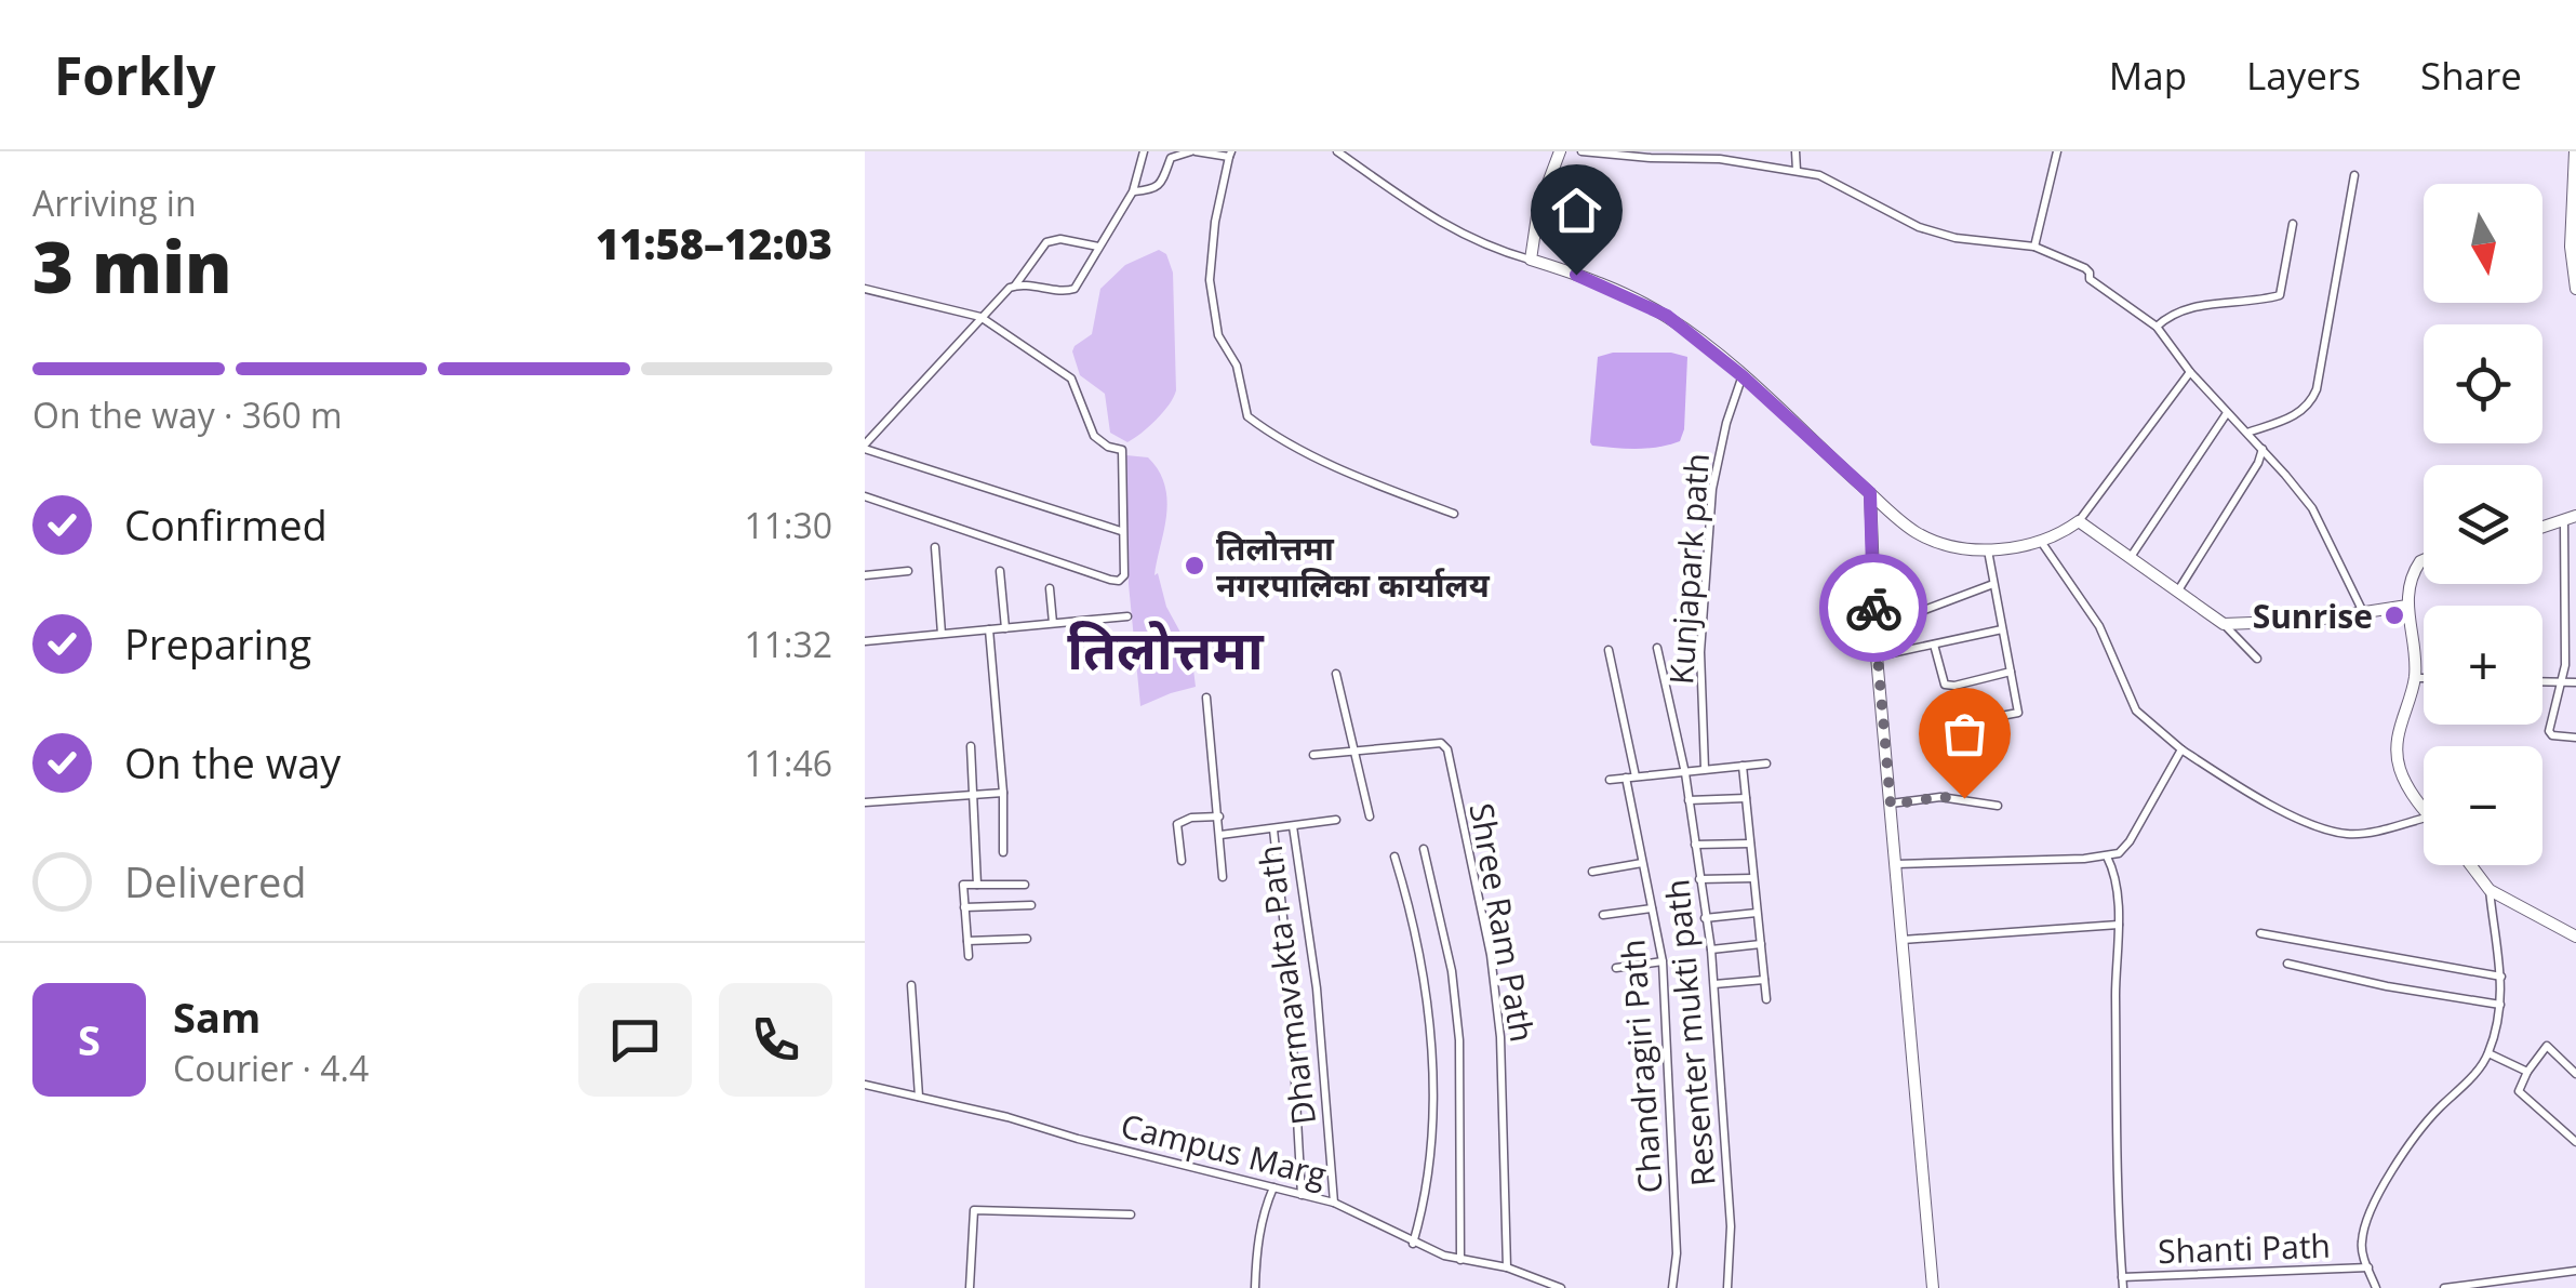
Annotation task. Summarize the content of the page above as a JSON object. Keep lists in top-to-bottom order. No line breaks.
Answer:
{"streets":{"street":["Kunjapark path","Shree Ram Path","Dharmavakta Path","Resenter mukti path","Chandragiri Path","Campus Marg","Shanti Path"]},"crossings":[["Shree Ram Path","Campus Marg"],["Dharmavakta Path","Campus Marg"]],"districts":["तिलोत्तमा"],"places":["तिलोत्तमा नगरपालिका कार्यालय","Sunrise"],"north":"bottom","page":{"header":"Forkly","nav":["Map","Layers","Share"],"heading":["3 min","Arriving in","11:58–12:03"],"panel":["Sam","Courier · 4.4"],"map_buttons":["+","−"],"bar":"On the way · 360 m","list":[["Confirmed","11:30"],["Preparing","11:32"],["On the way","11:46"],"Delivered"],"round":"S"}}
